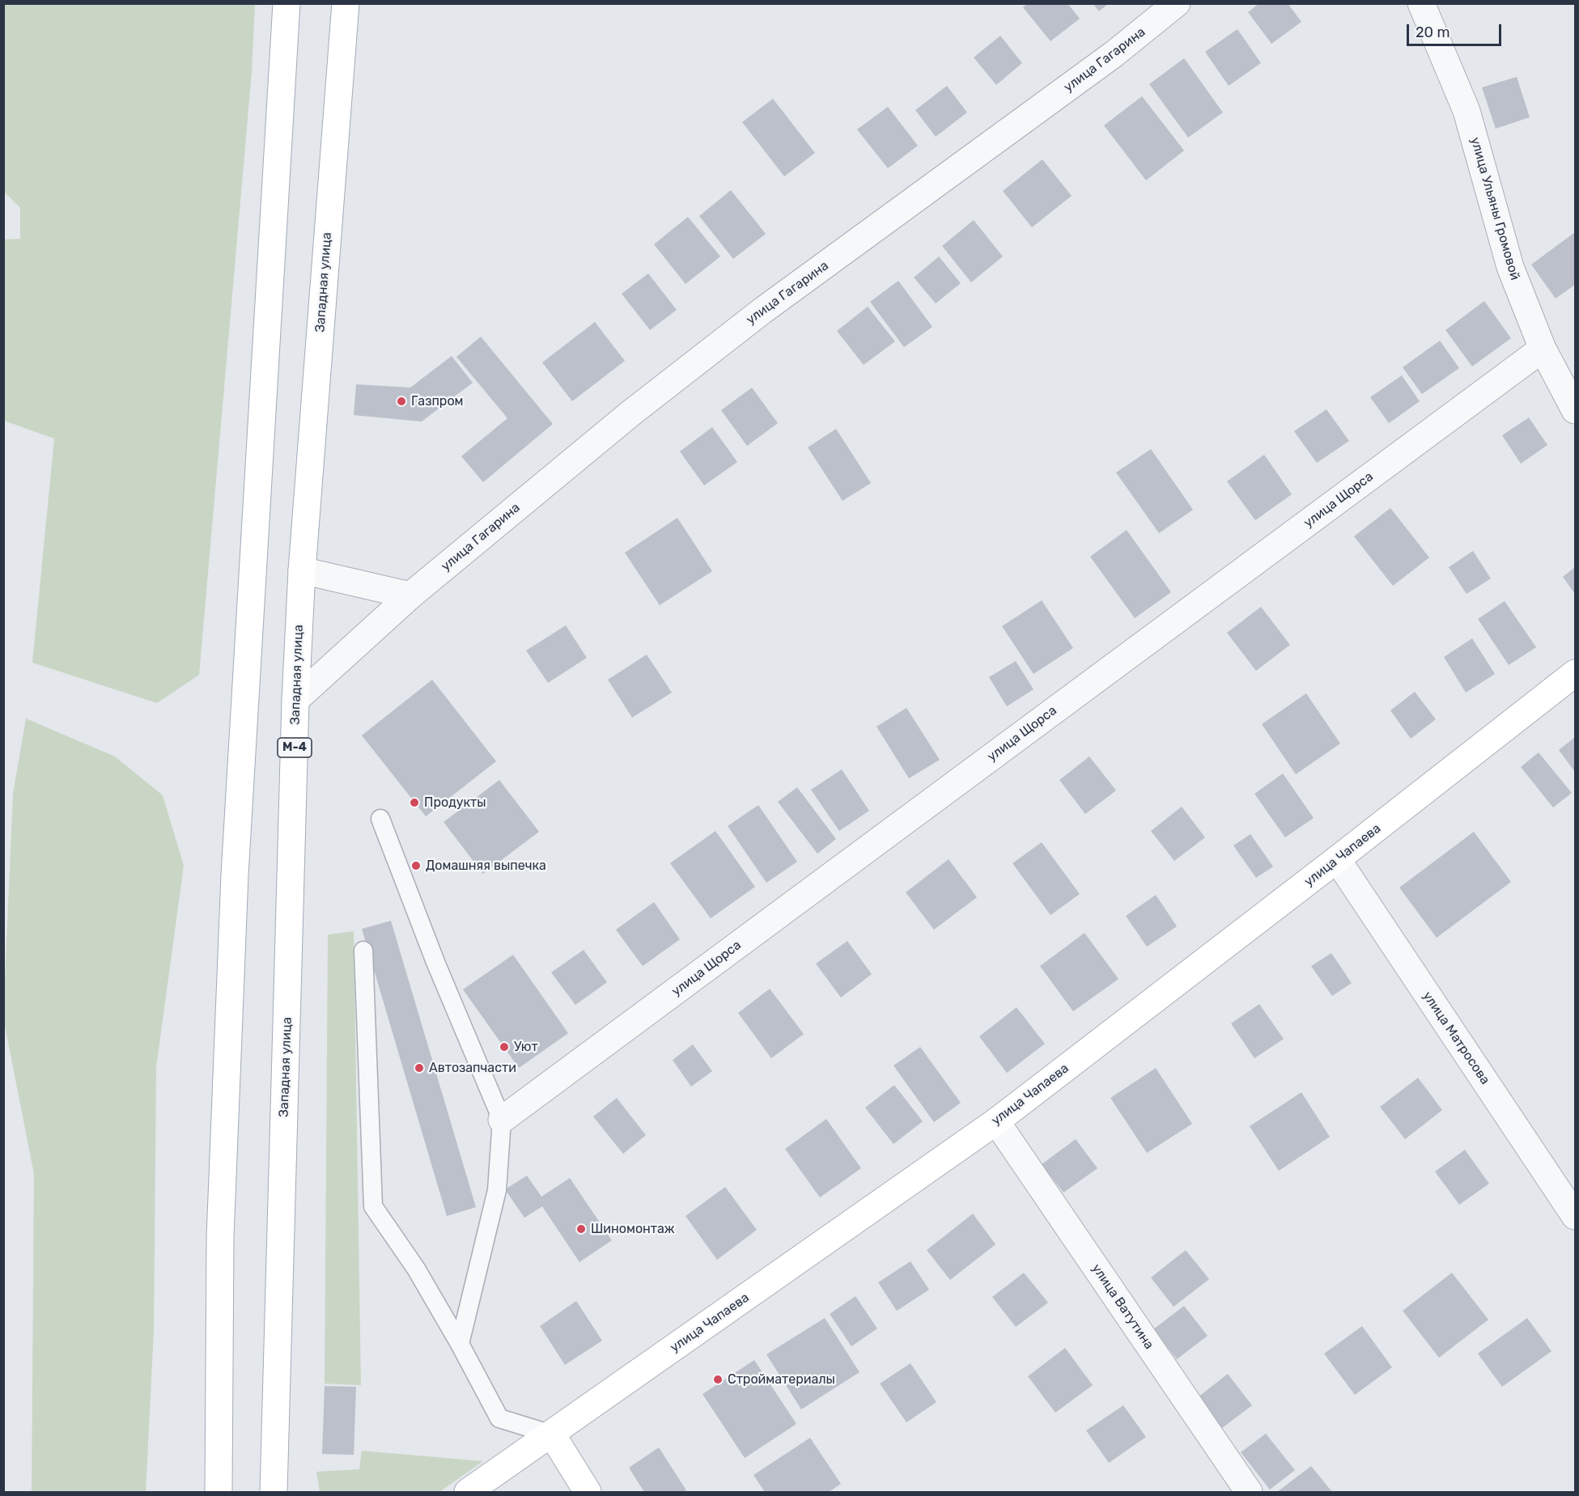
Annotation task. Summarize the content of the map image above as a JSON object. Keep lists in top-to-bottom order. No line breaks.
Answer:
{"streets":{"main road":["Западная улица","М-4","улица Чапаева"],"street":["улица Гагарина","улица Ульяны Громовой","улица Щорса","улица Матросова","улица Ватутина"]},"crossings":[["улица Гагарина","Западная улица"],["улица Ульяны Громовой","улица Щорса"],["улица Чапаева","улица Матросова"],["улица Чапаева","улица Ватутина"]],"places":["Газпром","Продукты","Домашняя выпечка","Уют","Автозапчасти","Шиномонтаж","Стройматериалы"],"scale_bar":"20 m"}
